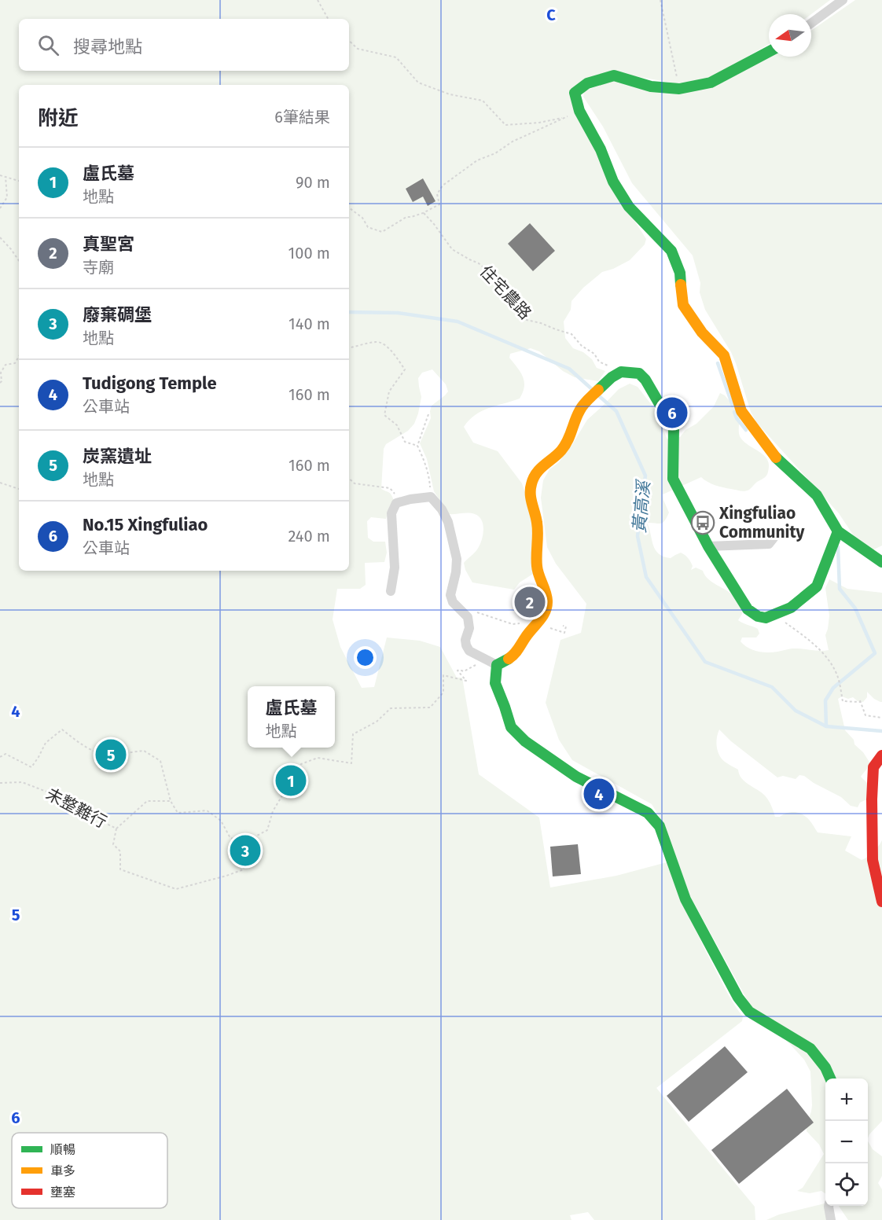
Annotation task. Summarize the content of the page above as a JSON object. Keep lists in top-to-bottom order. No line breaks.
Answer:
{"streets":{"path":["住宅農路","未整難行"]},"water":["黃高溪"],"places":{"bus stop":["Xingfuliao Community"]},"legend":["順暢","車多","壅塞"],"north":"left","page":{"search":"搜尋地點","heading":["附近","6筆結果"],"list":[{"mark":"1","name":"盧氏墓","note":"地點","value":"90 m"},{"mark":"2","name":"真聖宮","note":"寺廟","value":"100 m"},{"mark":"3","name":"廢棄碉堡","note":"地點","value":"140 m"},{"mark":"4","name":"Tudigong Temple","note":"公車站","value":"160 m"},{"mark":"5","name":"炭窯遺址","note":"地點","value":"160 m"},{"mark":"6","name":"No.15 Xingfuliao","note":"公車站","value":"240 m"}],"pins":["6","2","5","1","4","3"],"popup":["盧氏墓","地點"],"map_buttons":["+","−"]},"grid":{"columns":["C"],"rows":["4","5","6"]}}
